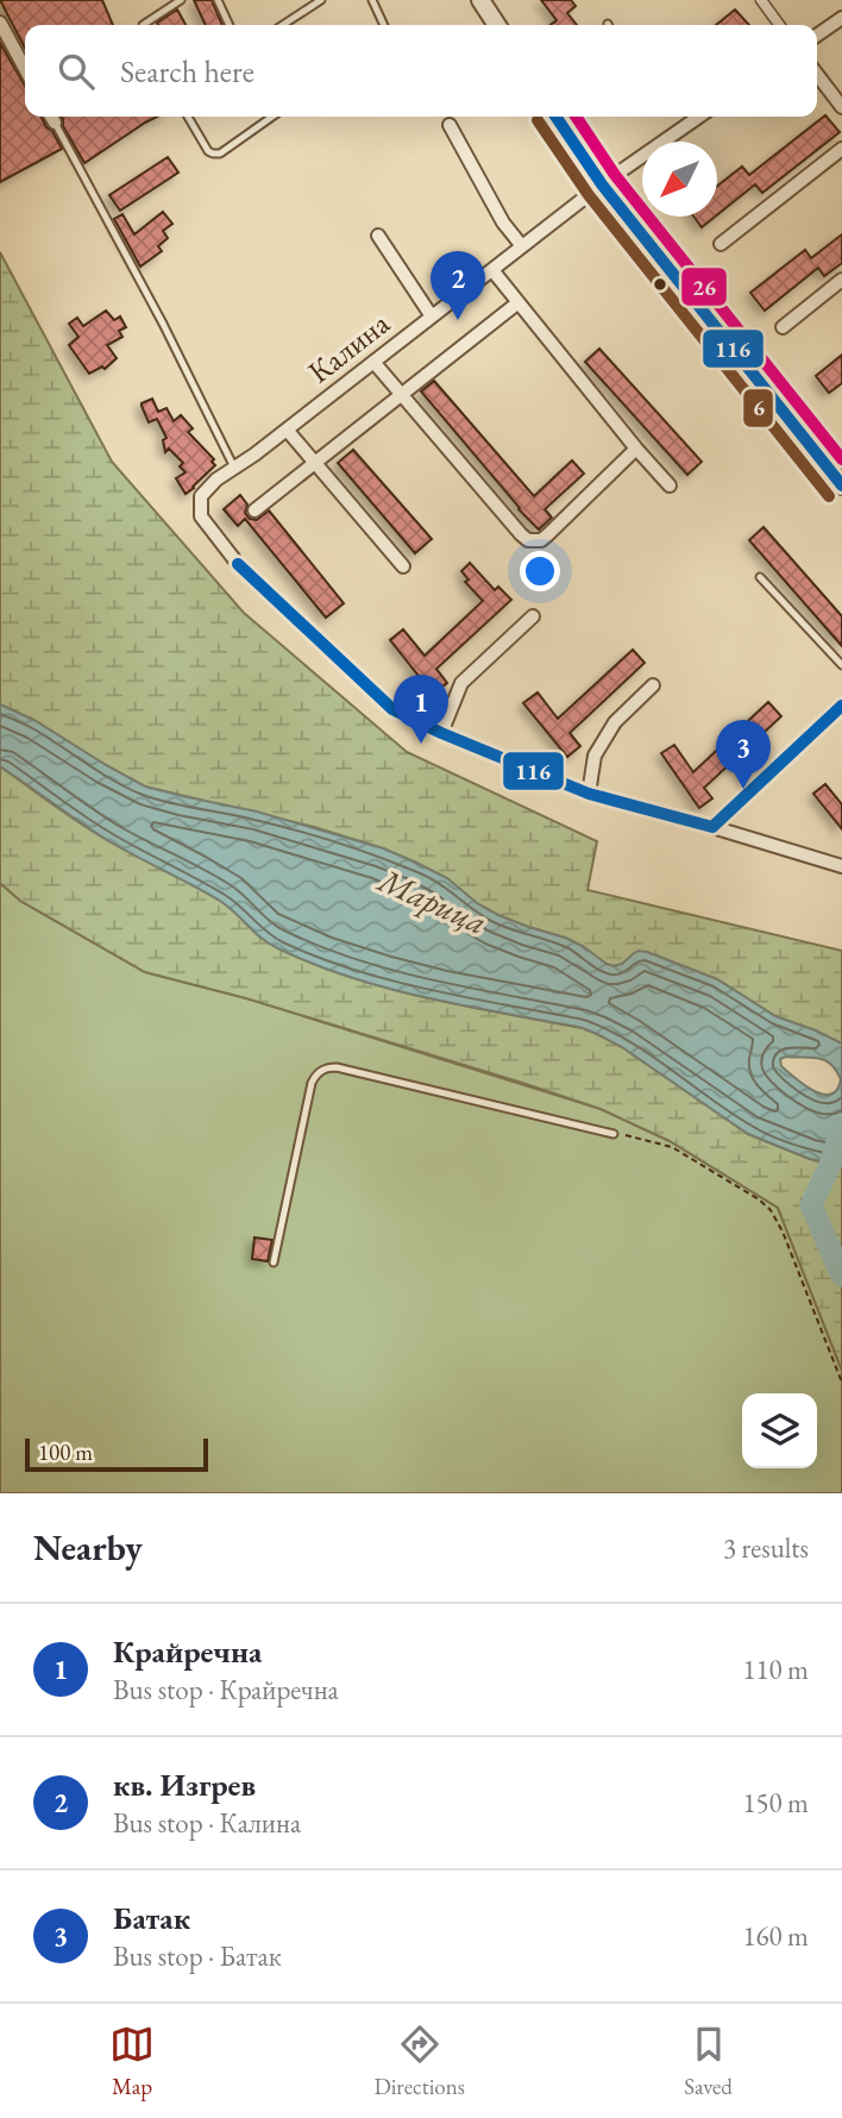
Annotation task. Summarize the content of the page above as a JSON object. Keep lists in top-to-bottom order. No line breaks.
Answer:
{"streets":{"street":["Калина"]},"water":["Марица"],"lines":["transit line 116","transit line 26","transit line 6"],"scale_bar":"100 m","north":"bottom left","page":{"search":"Search here","pins":["2","1","3"],"scale":"100 m","heading":["Nearby","3 results"],"list":[{"mark":"1","name":"Крайречна","note":"Bus stop · Крайречна","value":"110 m"},{"mark":"2","name":"кв. Изгрев","note":"Bus stop · Калина","value":"150 m"},{"mark":"3","name":"Батак","note":"Bus stop · Батак","value":"160 m"}],"nav":["Map","Directions","Saved"]}}
